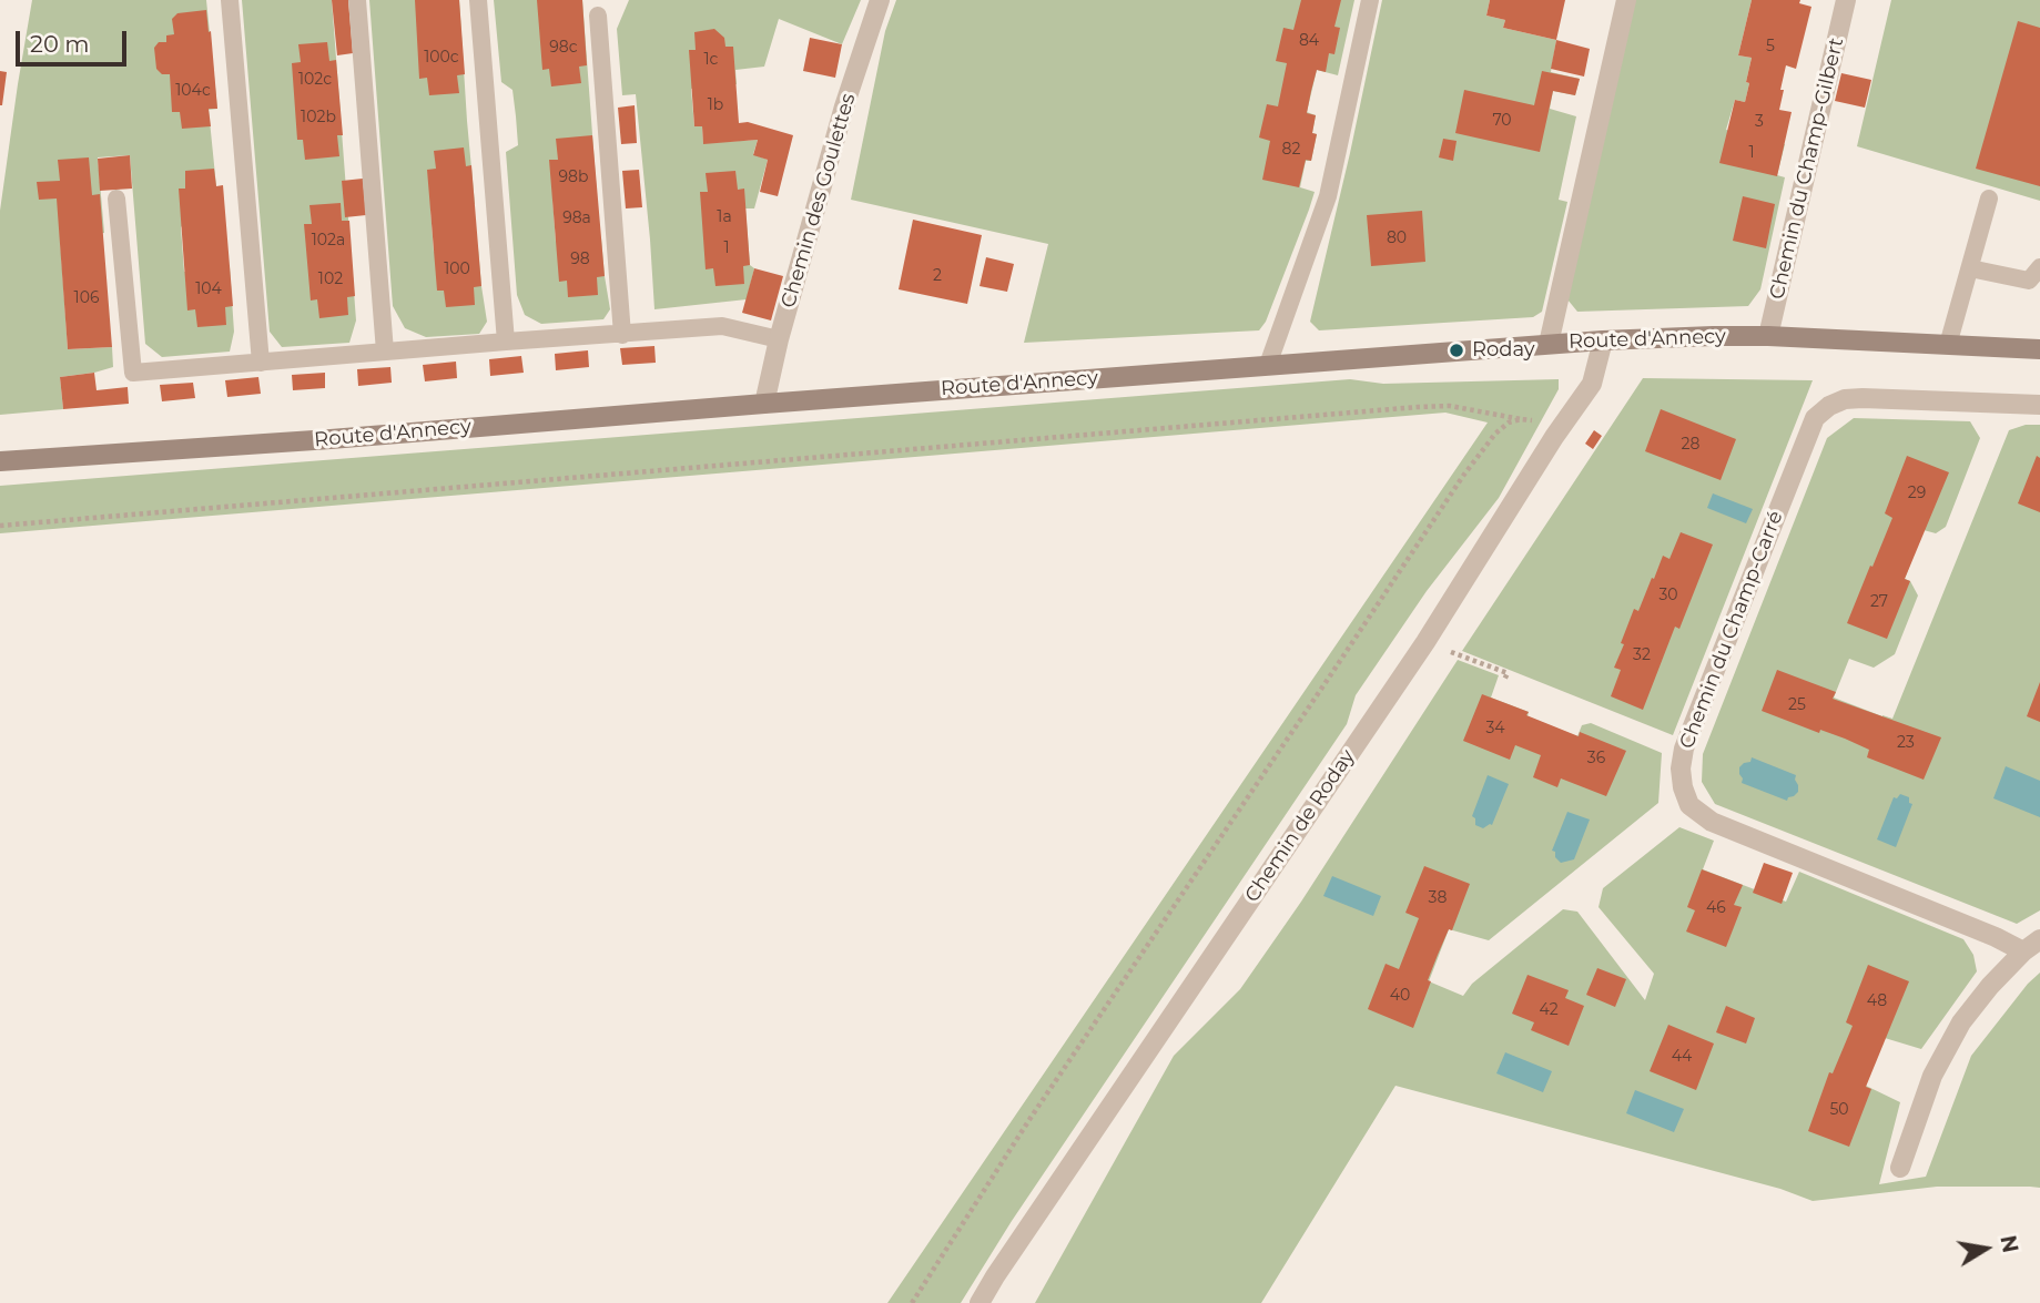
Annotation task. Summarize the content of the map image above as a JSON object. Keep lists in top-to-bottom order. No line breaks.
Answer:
{"streets":{"main road":["Route d'Annecy"],"street":["Chemin du Champ-Gilbert","Chemin des Goulettes","Chemin du Champ-Carré","Chemin de Roday"]},"crossings":[["Chemin du Champ-Gilbert","Route d'Annecy"],["Chemin des Goulettes","Route d'Annecy"],["Route d'Annecy","Chemin de Roday"]],"places":["Roday"],"house_numbers":["84","5","98c","100c","1c","102c","104c","1b","102b","70","3","82","1","98b","1a","98a","80","102a","1","98","100","2","102","104","106","28","29","30","27","32","25","34","23","36","38","46","40","48","42","44","50"],"scale_bar":"20 m","north":"right"}
